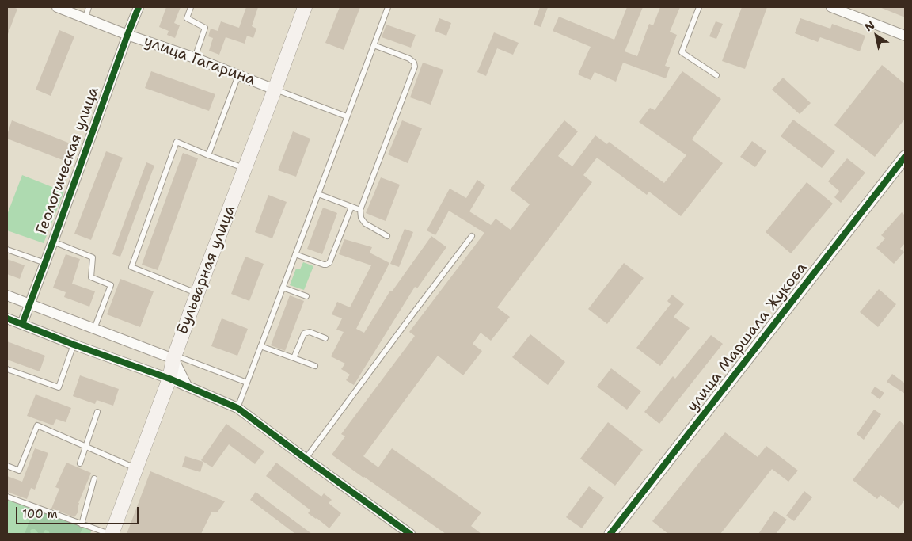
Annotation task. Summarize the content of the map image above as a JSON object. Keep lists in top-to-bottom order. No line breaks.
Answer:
{"streets":{"main road":["Бульварная улица"],"street":["улица Гагарина","Геологическая улица","улица Маршала Жукова"]},"crossings":[["улица Гагарина","Геологическая улица"],["улица Гагарина","Бульварная улица"]],"scale_bar":"100 m","north":"top left"}
